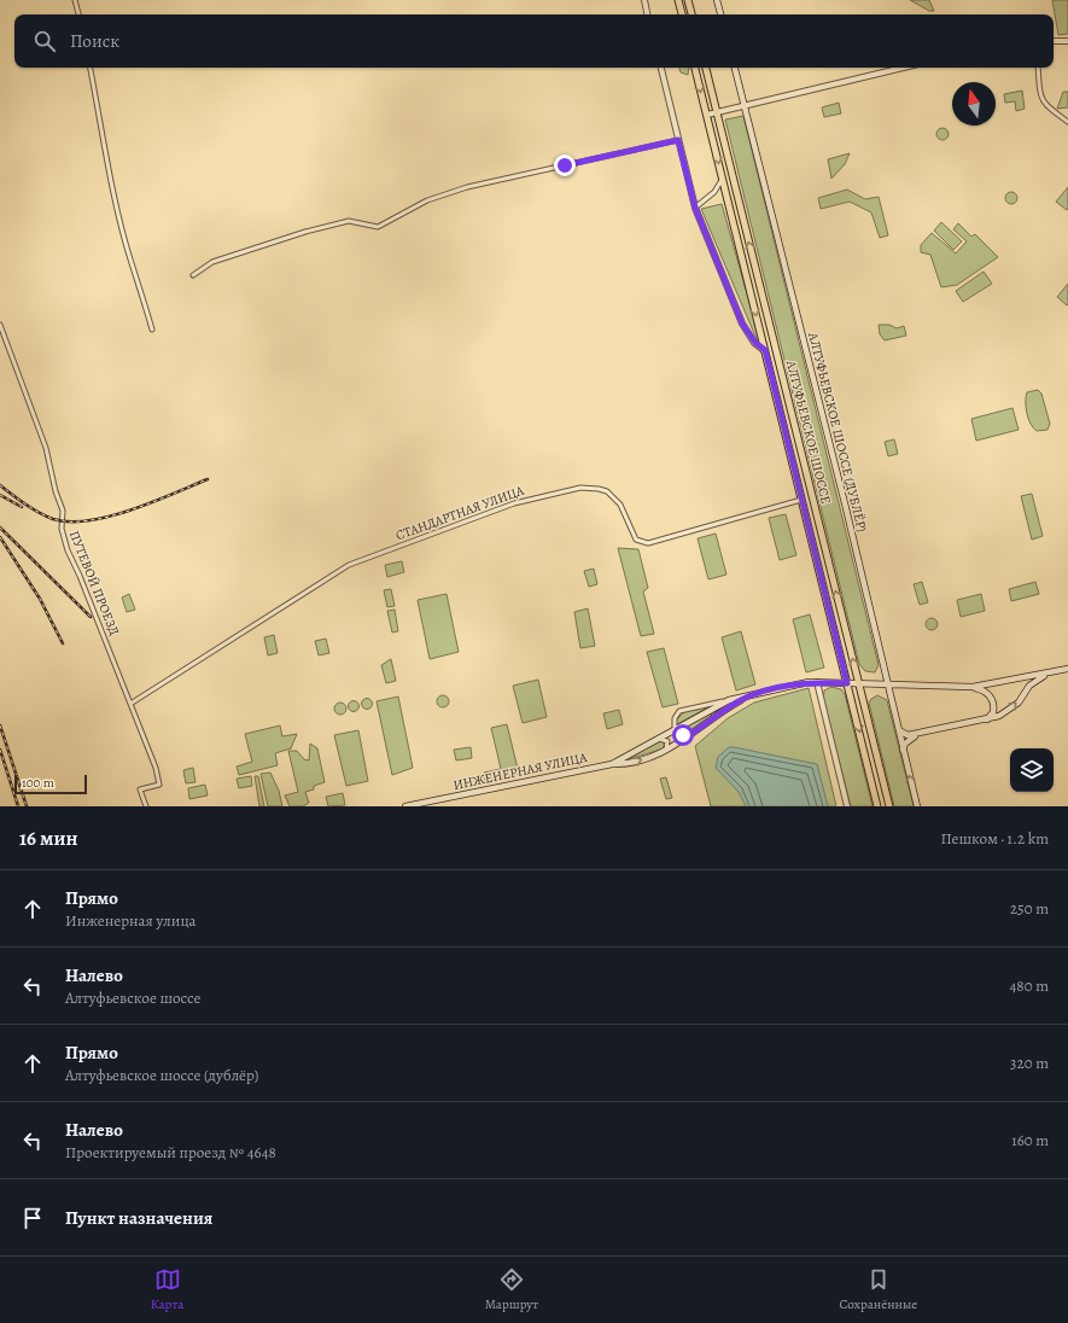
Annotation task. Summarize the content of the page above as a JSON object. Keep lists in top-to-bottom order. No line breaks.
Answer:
{"streets":{"main road":["АЛТУФЬЕВСКОЕ ШОССЕ","АЛТУФЬЕВСКОЕ ШОССЕ (ДУБЛЁР)","ИНЖЕНЕРНАЯ УЛИЦА"],"street":["СТАНДАРТНАЯ УЛИЦА","ПУТЕВОЙ ПРОЕЗД"]},"crossings":[["АЛТУФЬЕВСКОЕ ШОССЕ","СТАНДАРТНАЯ УЛИЦА"],["АЛТУФЬЕВСКОЕ ШОССЕ","ИНЖЕНЕРНАЯ УЛИЦА"],["АЛТУФЬЕВСКОЕ ШОССЕ (ДУБЛЁР)","ИНЖЕНЕРНАЯ УЛИЦА"],["СТАНДАРТНАЯ УЛИЦА","ПУТЕВОЙ ПРОЕЗД"]],"scale_bar":"100 m","north":"top","page":{"search":"Поиск","scale":"100 m","heading":["16 мин","Пешком · 1.2 km"],"list":[["Прямо","Инженерная улица","250 m"],["Налево","Алтуфьевское шоссе","480 m"],["Прямо","Алтуфьевское шоссе (дублёр)","320 m"],["Налево","Проектируемый проезд № 4648","160 m"],"Пункт назначения"],"nav":["Карта","Маршрут","Сохранённые"]}}
